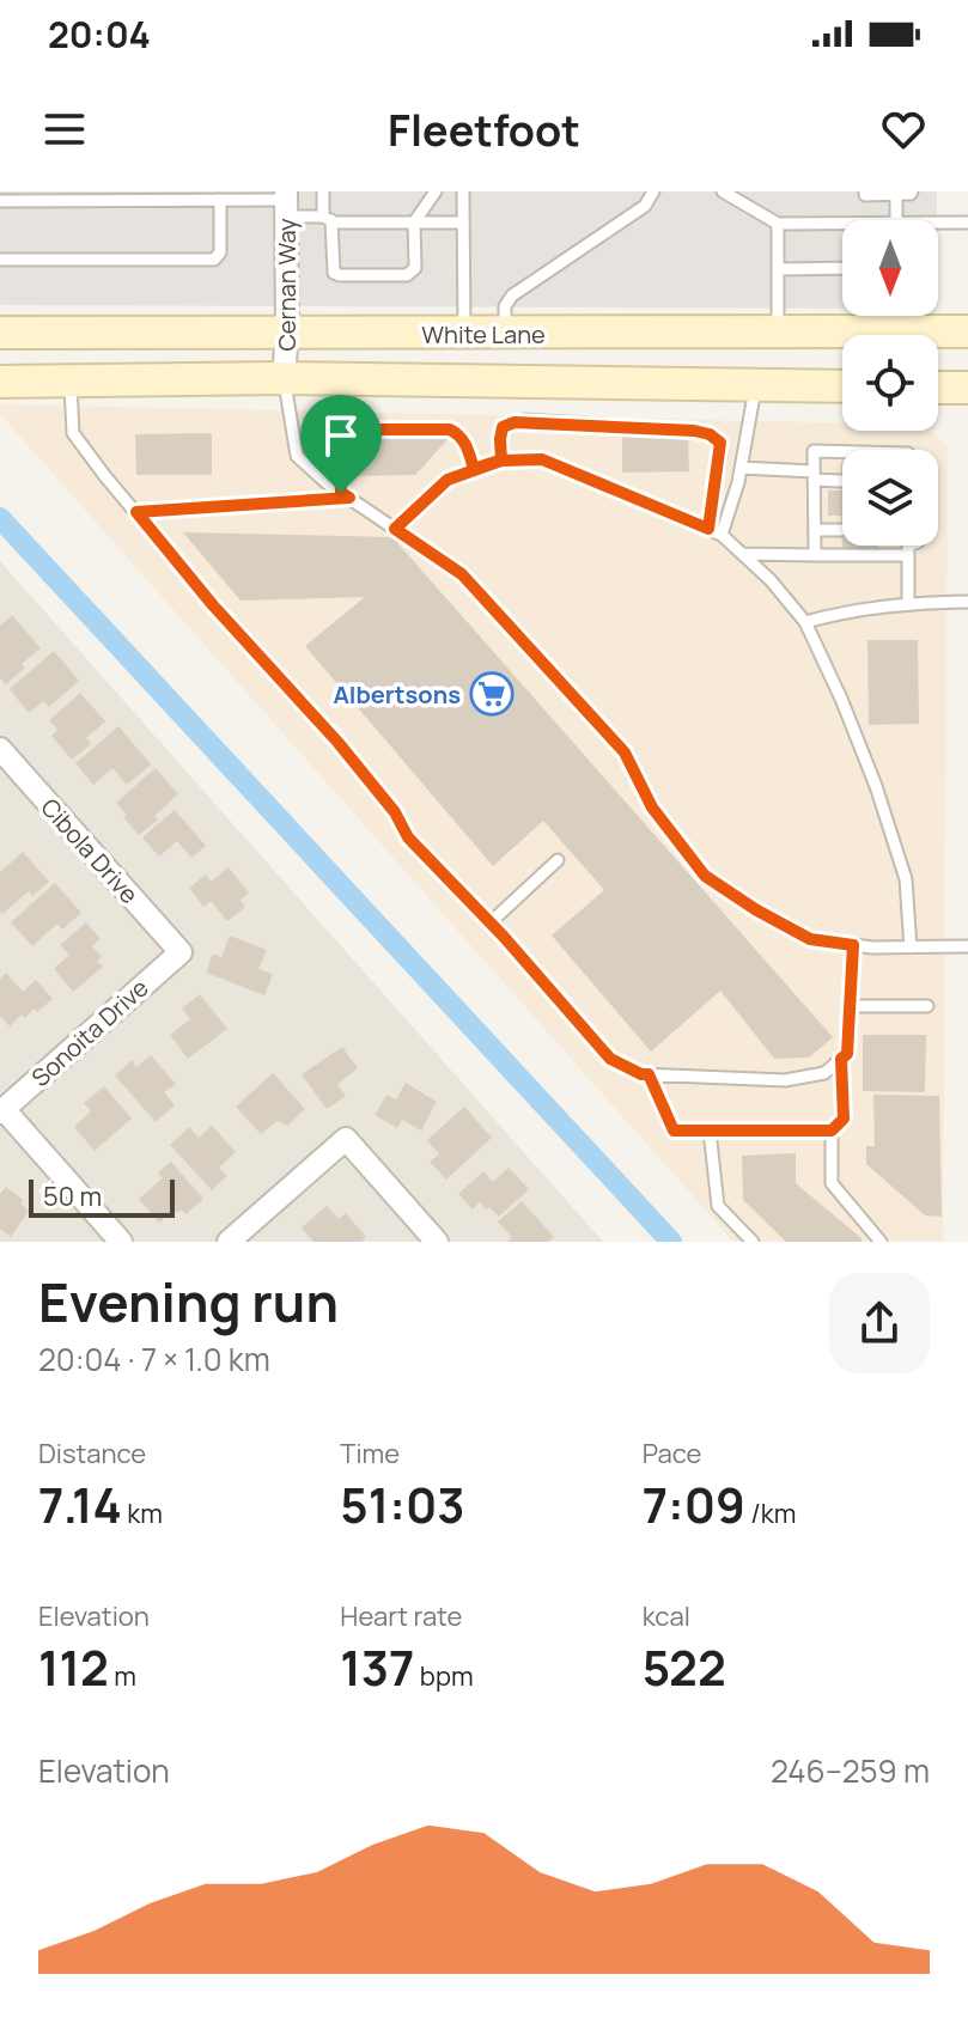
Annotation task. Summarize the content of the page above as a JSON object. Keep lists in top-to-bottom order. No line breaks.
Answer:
{"streets":{"main road":["White Lane"],"street":["Cernan Way","Cibola Drive","Sonoita Drive"]},"crossings":[["Cernan Way","White Lane"],["Cibola Drive","Sonoita Drive"]],"places":{"supermarket":["Albertsons"]},"scale_bar":"50 m","north":"bottom","page":{"status":"20:04","header":"Fleetfoot","scale":"50 m","heading":["Evening run","20:04 · 7 × 1.0 km"],"stats":[["Distance","7.14 km"],["Time","51:03"],["Pace","7:09 /km"],["Elevation","112 m"],["Heart rate","137 bpm"],["kcal","522"]],"chart":["Elevation","246–259 m"]}}
